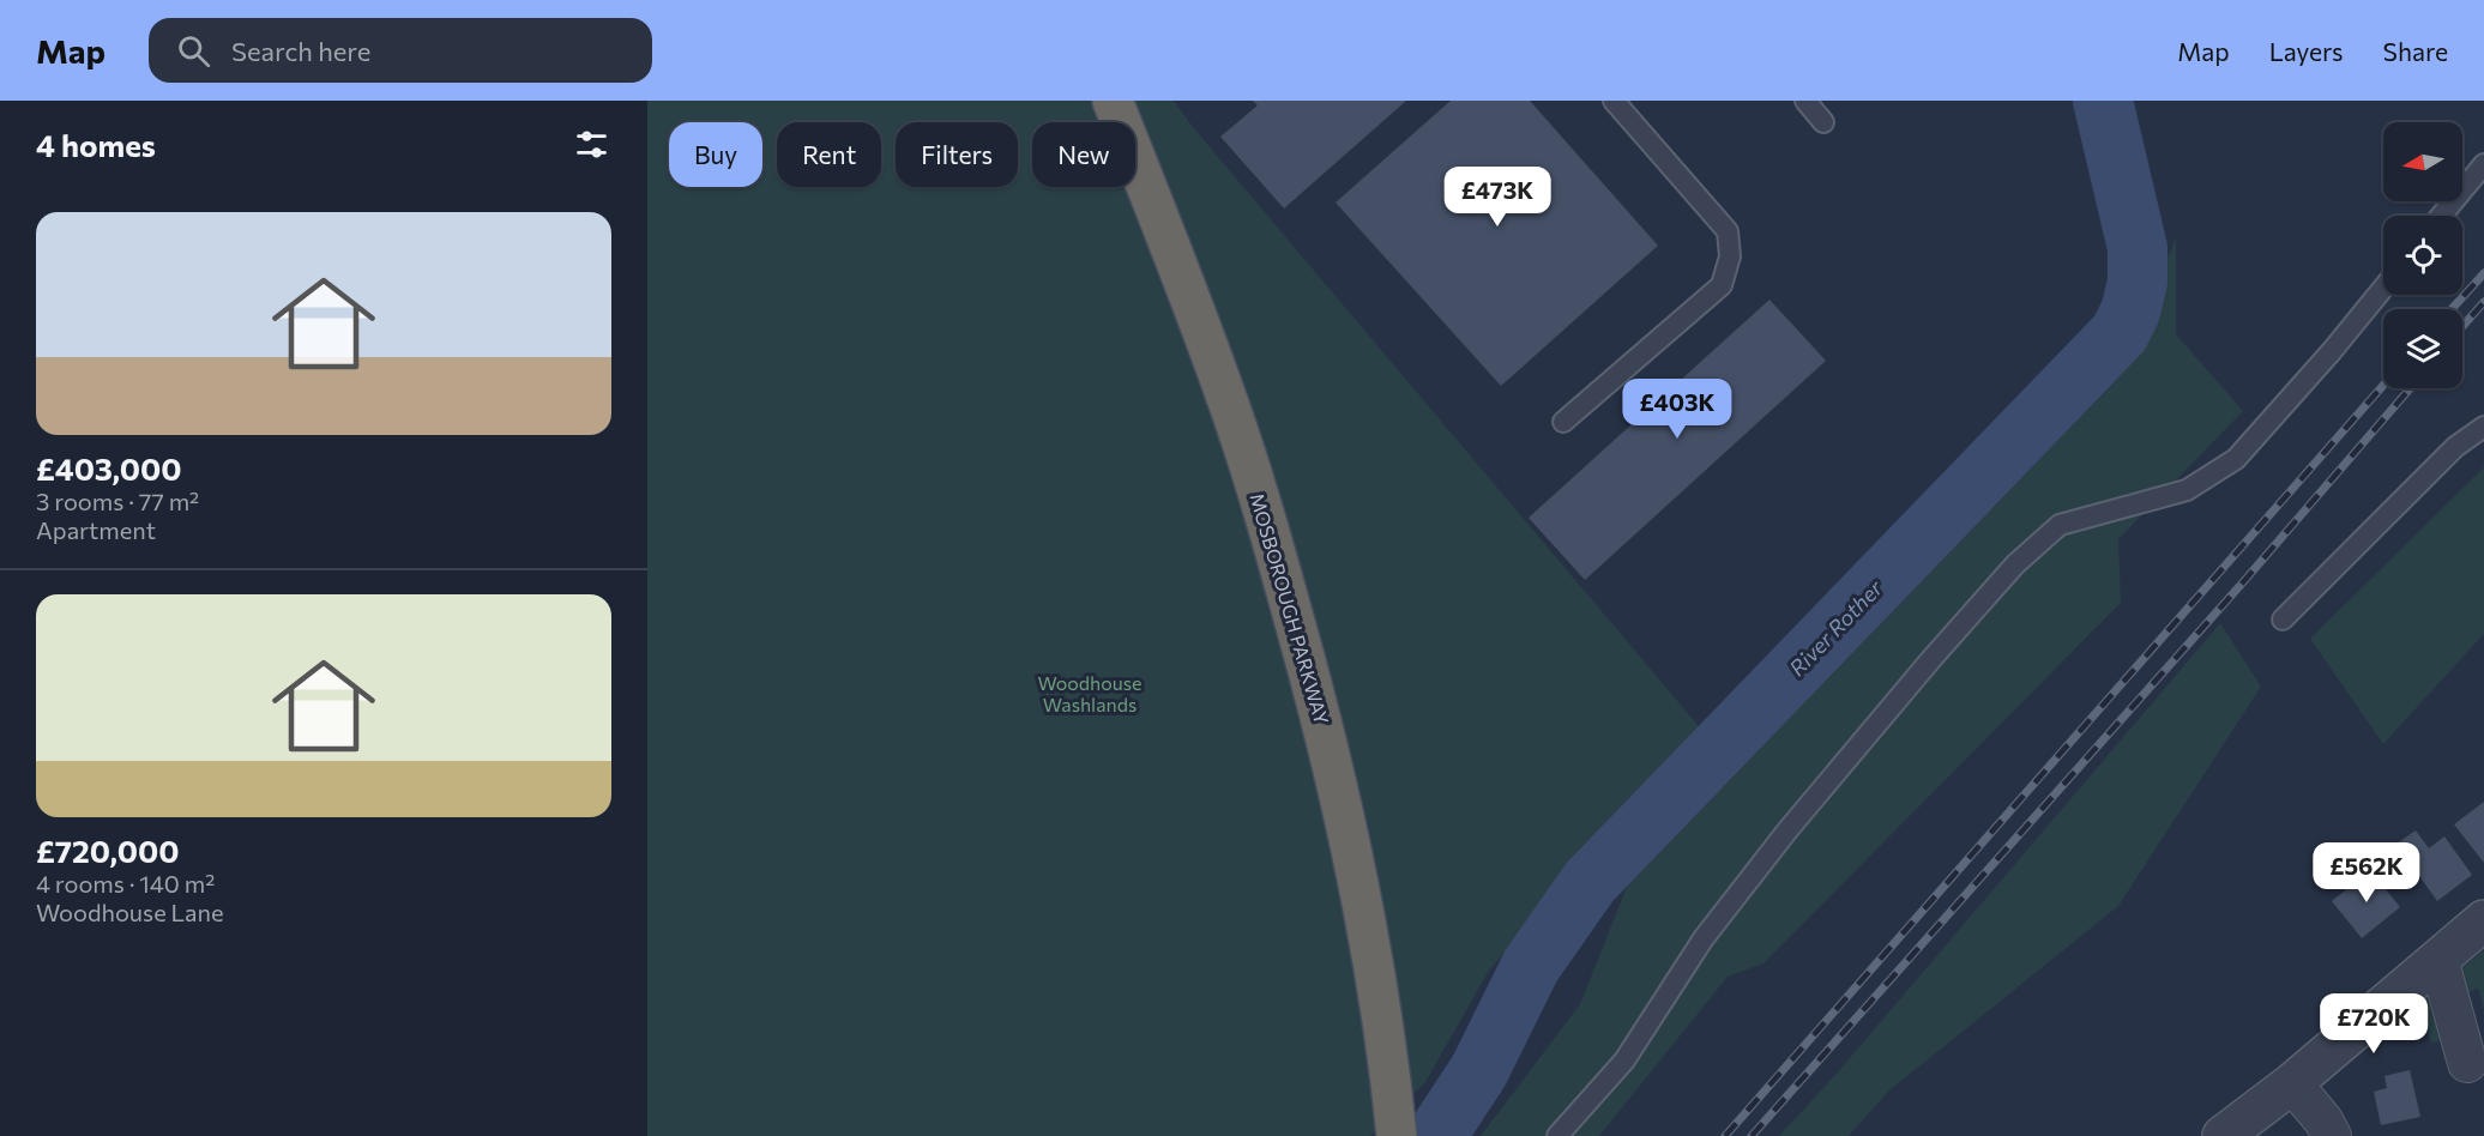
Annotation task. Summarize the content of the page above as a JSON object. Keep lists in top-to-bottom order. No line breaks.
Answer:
{"streets":{"highway":["MOSBOROUGH PARKWAY"]},"water":["River Rother"],"parks":["Woodhouse Washlands"],"north":"left","page":{"header":"Map","search":"Search here","nav":["Map","Layers","Share"],"heading":"4 homes","chip":["Buy","Rent","Filters","New"],"price":["£473K","£403K","£562K","£720K"],"list":[{"name":"£403,000","note":"3 rooms · 77 m² · Apartment"},{"name":"£720,000","note":"4 rooms · 140 m² · Woodhouse Lane"}]}}
